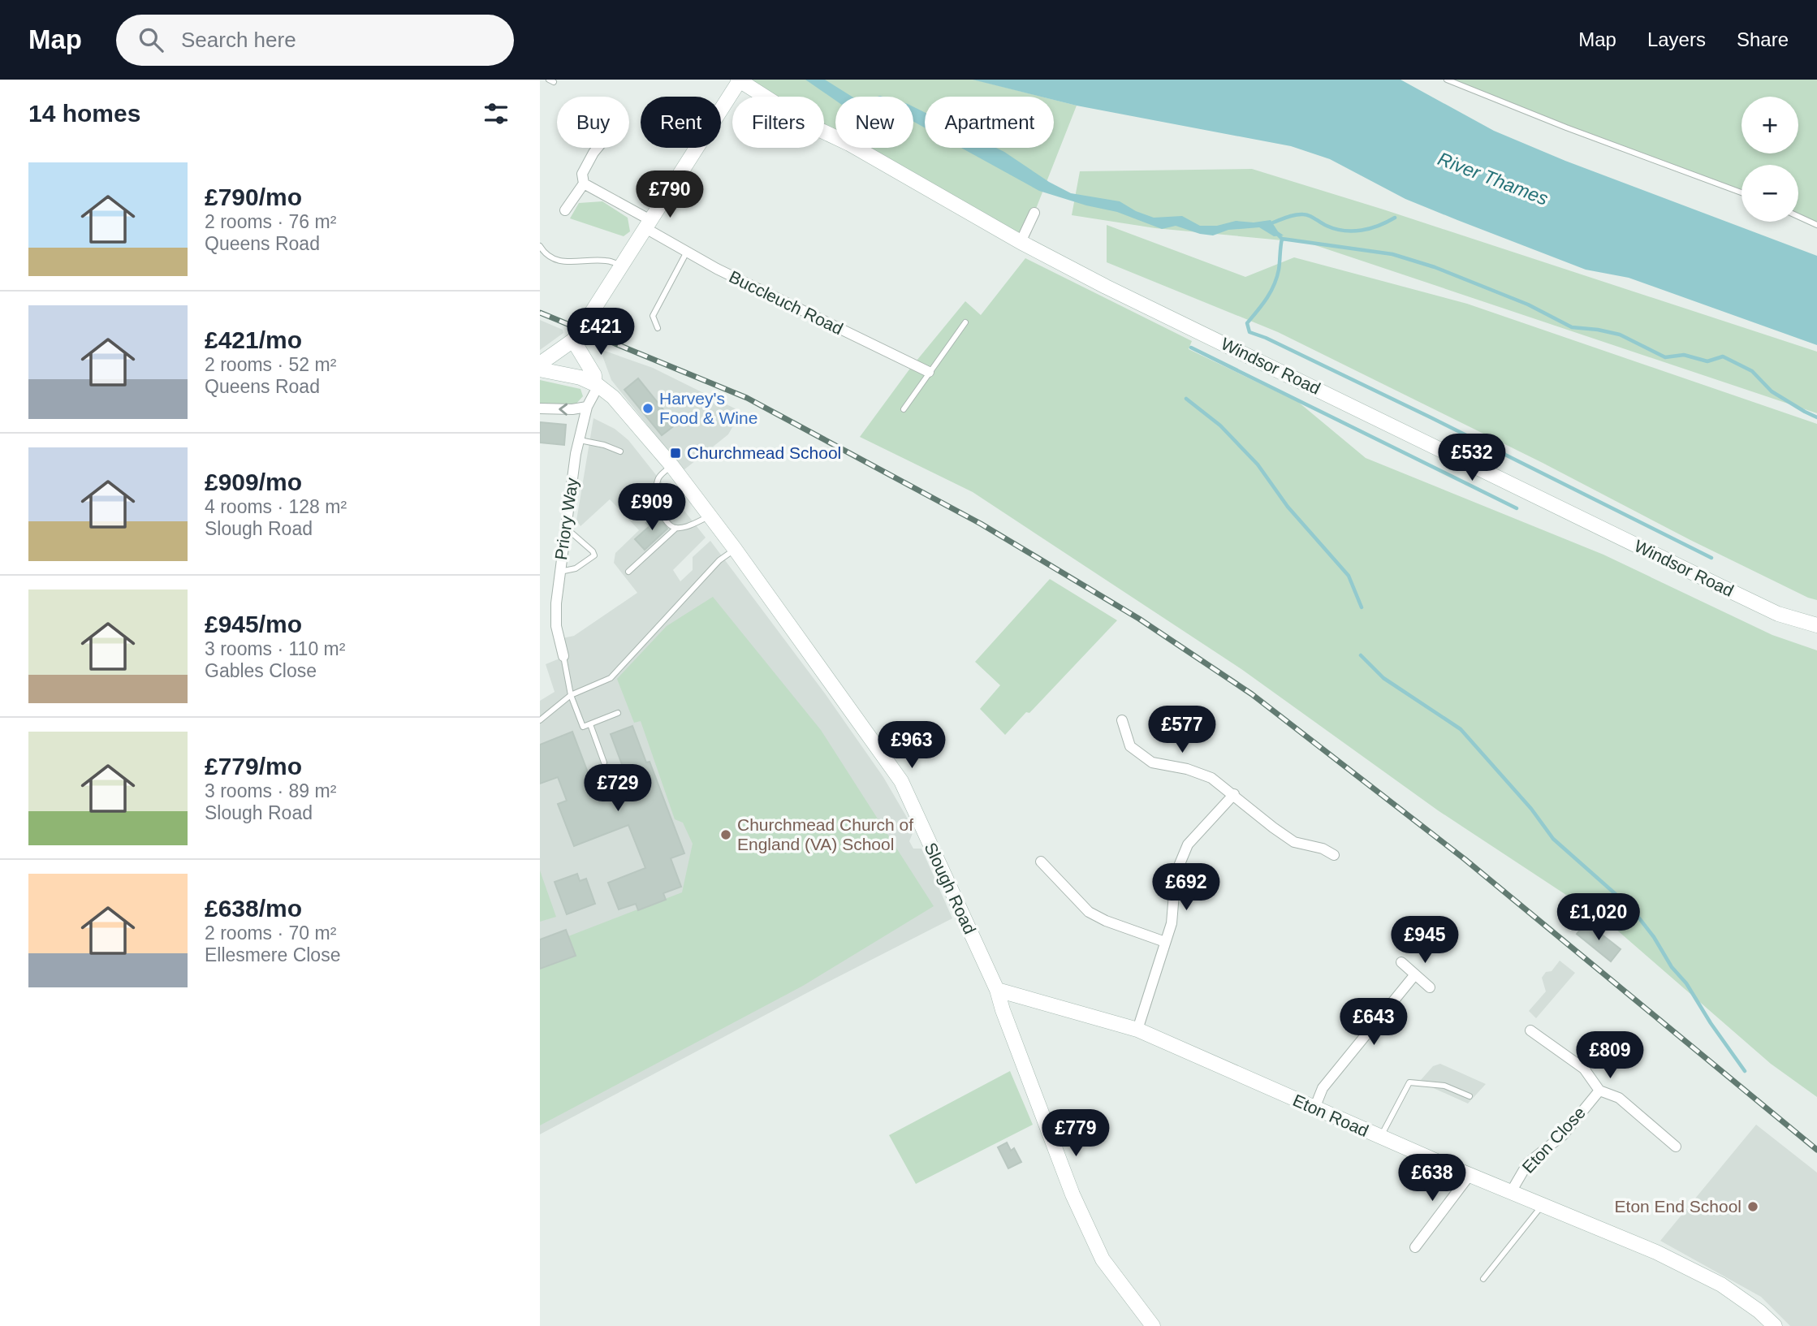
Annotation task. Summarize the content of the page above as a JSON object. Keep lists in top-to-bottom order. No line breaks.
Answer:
{"streets":{"main road":["Windsor Road","Slough Road","Eton Road"],"street":["Buccleuch Road","Priory Way","Eton Close"]},"crossings":[["Priory Way","Slough Road"],["Slough Road","Eton Road"],["Eton Road","Eton Close"]],"water":["River Thames"],"places":{"other":["Harvey's Food & Wine","Churchmead Church of England (VA) School","Eton End School"],"transit":["Churchmead School"]},"page":{"header":"Map","search":"Search here","nav":["Map","Layers","Share"],"heading":"14 homes","map_buttons":["+","−"],"chip":["Buy","Rent","Filters","New","Apartment"],"list":[{"name":"£790/mo","note":"2 rooms · 76 m² · Queens Road"},{"name":"£421/mo","note":"2 rooms · 52 m² · Queens Road"},{"name":"£909/mo","note":"4 rooms · 128 m² · Slough Road"},{"name":"£945/mo","note":"3 rooms · 110 m² · Gables Close"},{"name":"£779/mo","note":"3 rooms · 89 m² · Slough Road"},{"name":"£638/mo","note":"2 rooms · 70 m² · Ellesmere Close"}],"price":["£790","£421","£532","£909","£577","£963","£729","£692","£1,020","£945","£643","£809","£779","£638"]}}
